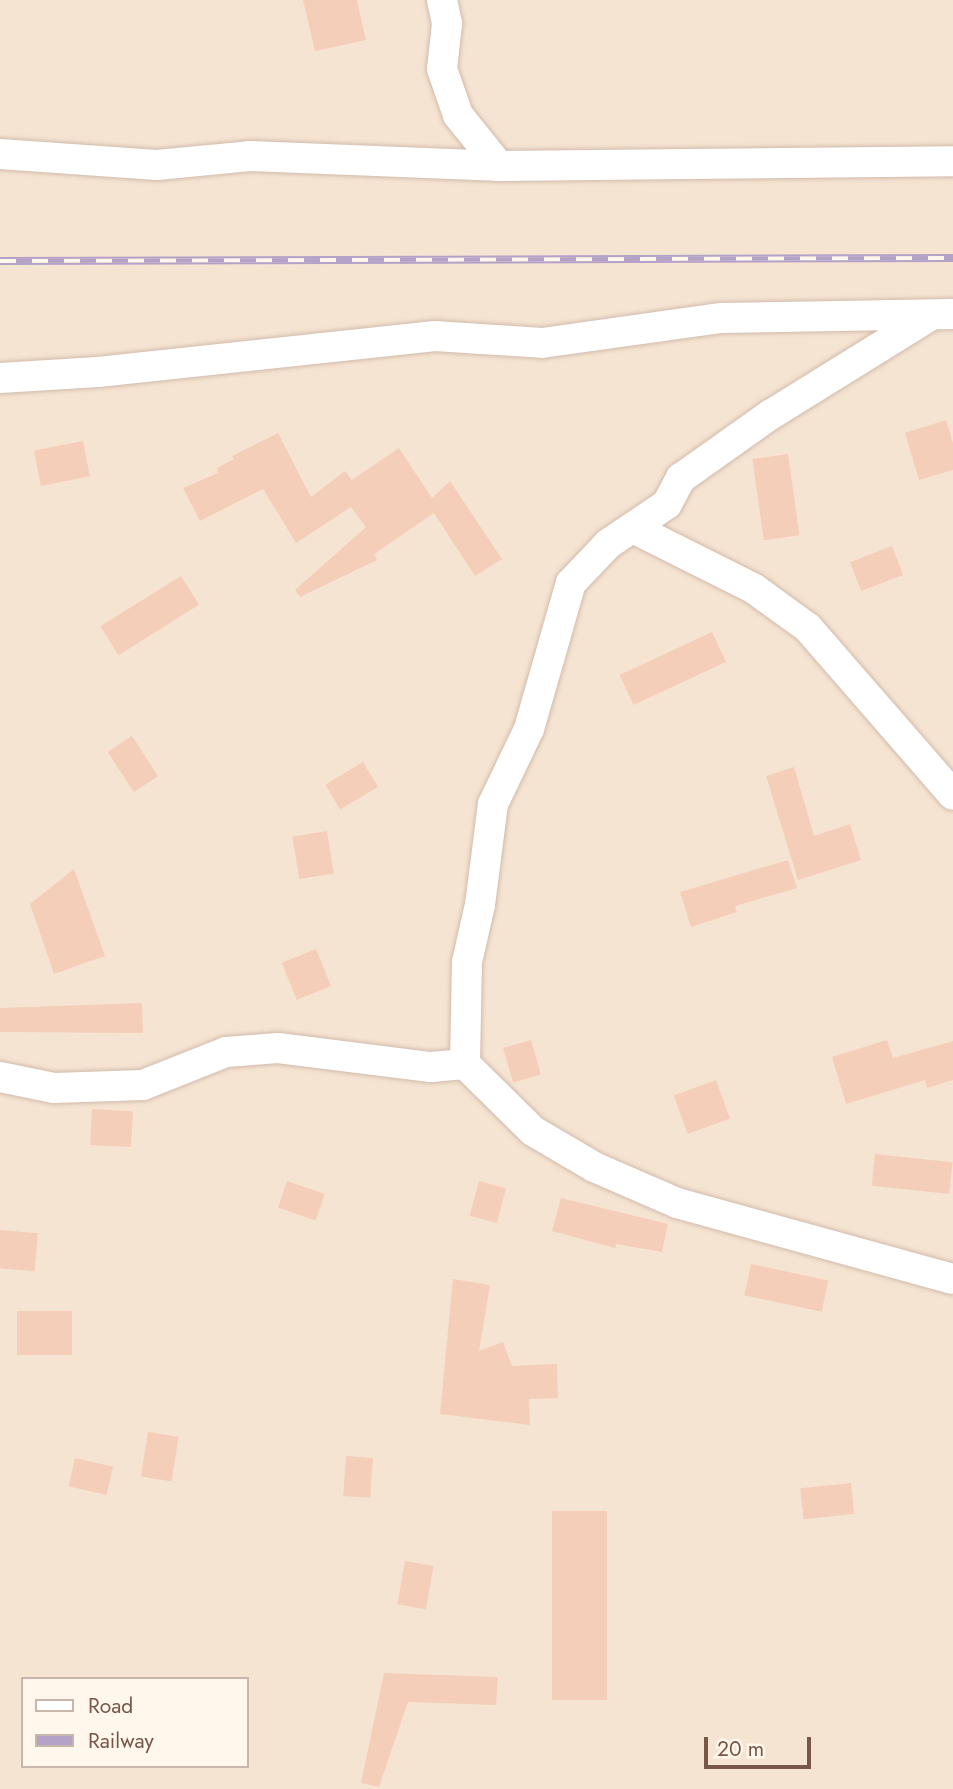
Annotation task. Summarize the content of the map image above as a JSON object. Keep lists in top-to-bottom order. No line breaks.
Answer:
{"legend":["Road","Railway"],"scale_bar":"20 m"}
